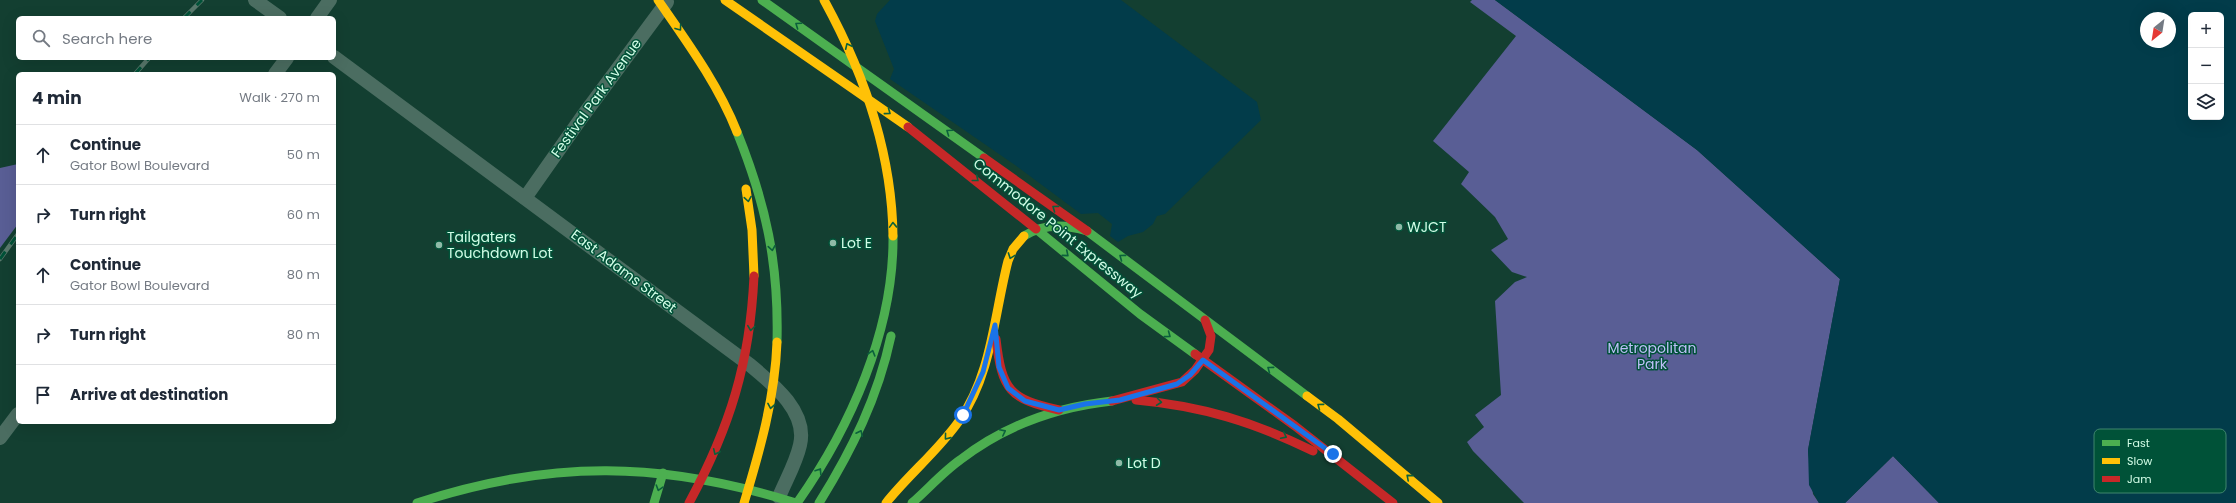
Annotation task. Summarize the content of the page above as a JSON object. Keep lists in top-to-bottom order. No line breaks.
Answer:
{"streets":{"main road":["Commodore Point Expressway"],"street":["Festival Park Avenue","East Adams Street"]},"crossings":[["Festival Park Avenue","East Adams Street"]],"parks":["Metropolitan Park"],"places":["WJCT","Lot E","Tailgaters Touchdown Lot","Lot D"],"legend":["Fast","Slow","Jam"],"north":"bottom left","page":{"map_buttons":["+","−"],"search":"Search here","heading":["4 min","Walk · 270 m"],"list":[["Continue","Gator Bowl Boulevard","50 m"],["Turn right","60 m"],["Continue","Gator Bowl Boulevard","80 m"],["Turn right","80 m"],"Arrive at destination"]}}
